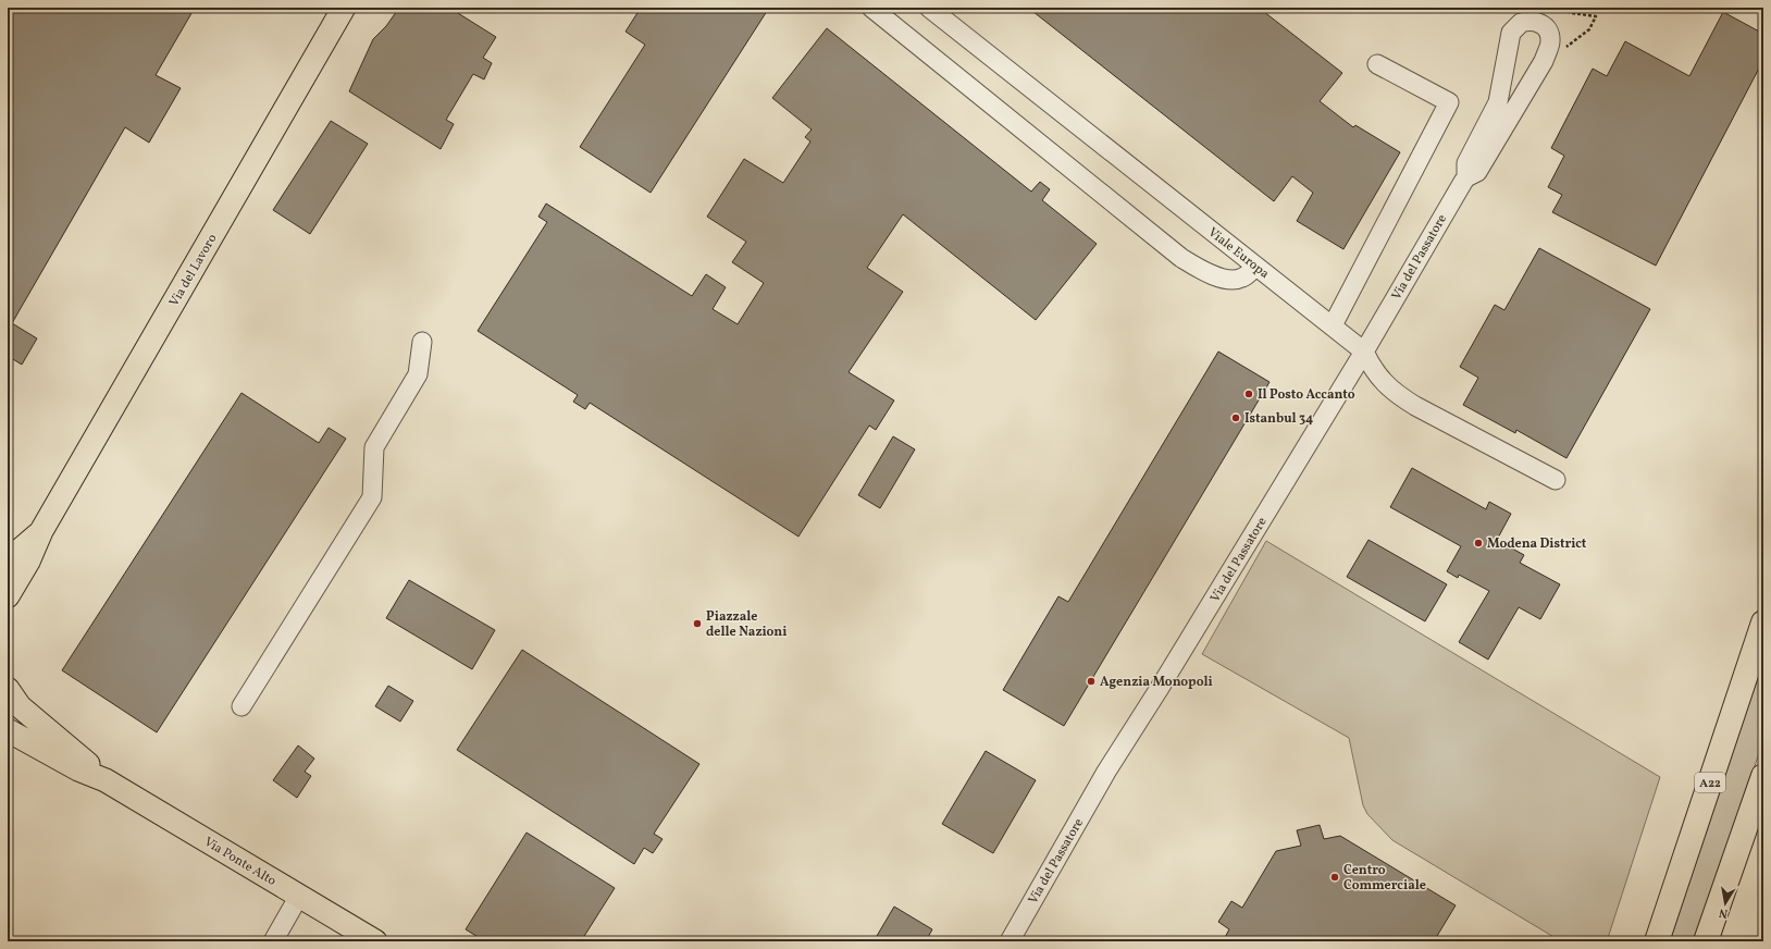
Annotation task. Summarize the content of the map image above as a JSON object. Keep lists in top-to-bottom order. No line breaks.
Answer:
{"streets":{"highway":["A22"],"main road":["Via del Lavoro","Via Ponte Alto"],"street":["Viale Europa","Via del Passatore"]},"crossings":[["Viale Europa","Via del Passatore"]],"places":["Il Posto Accanto","Istanbul 34","Modena District","Piazzale delle Nazioni","Agenzia Monopoli","Centro Commerciale"],"north":"bottom"}
